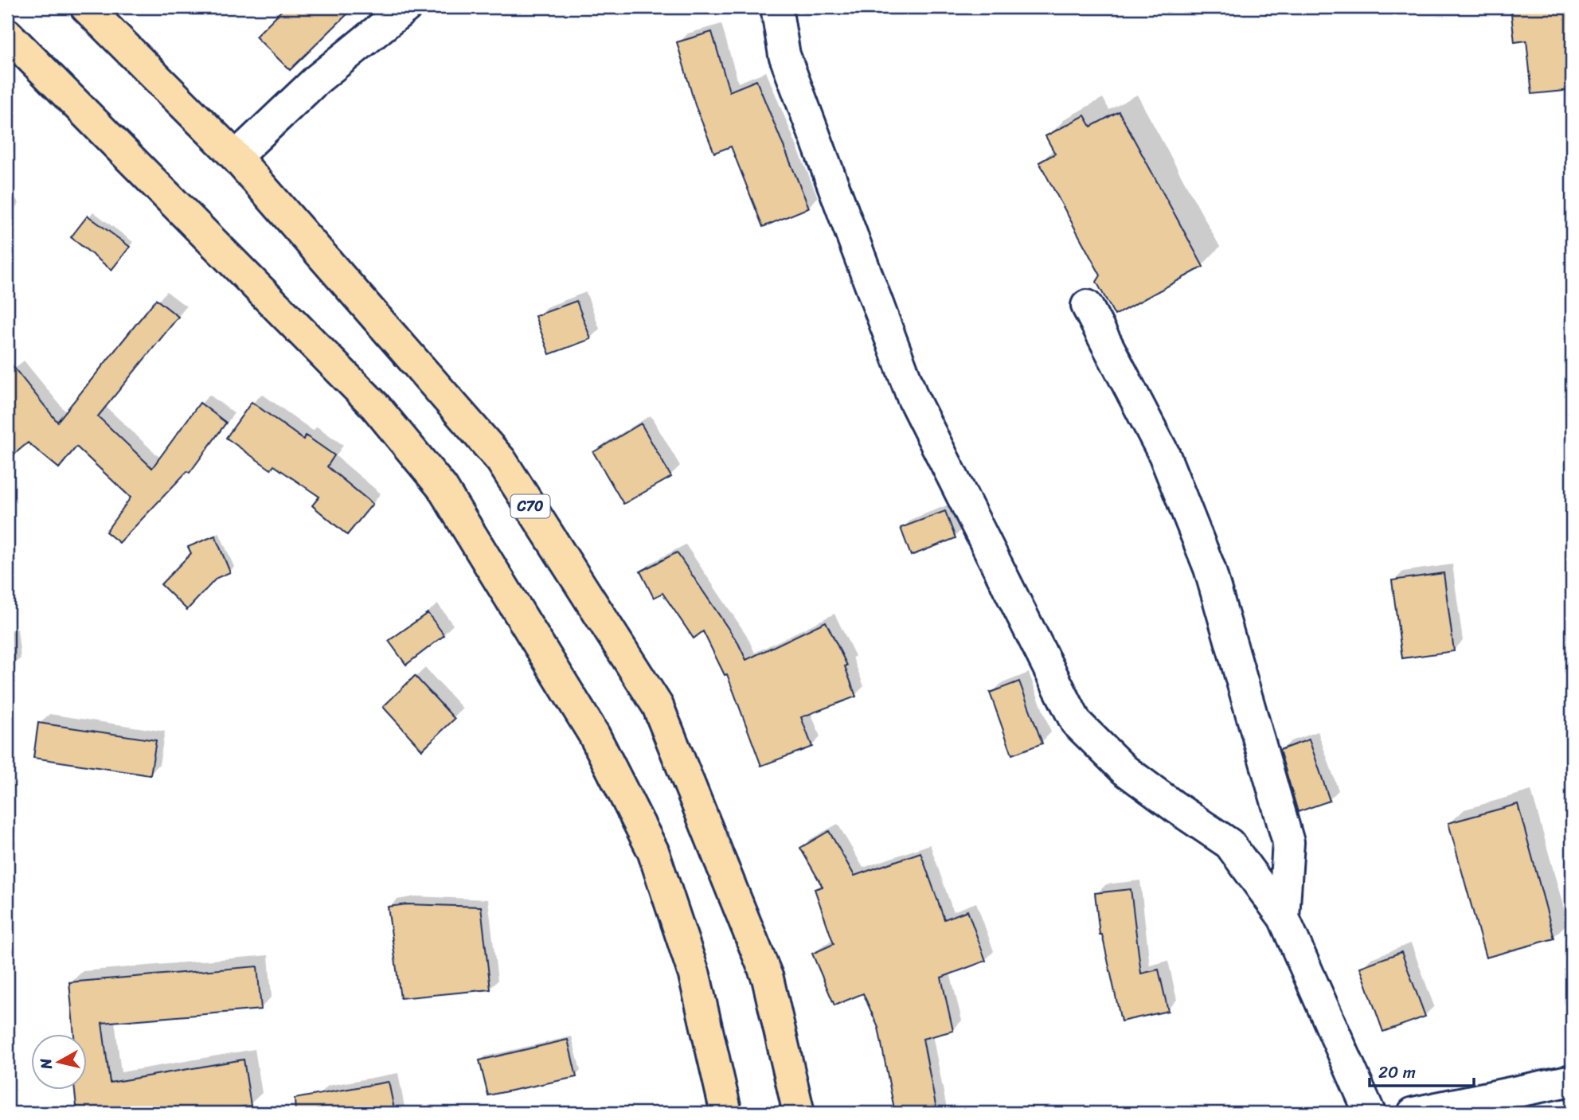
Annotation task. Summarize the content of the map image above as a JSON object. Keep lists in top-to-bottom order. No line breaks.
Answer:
{"streets":{"highway":["C70"]},"scale_bar":"20 m","north":"left"}
